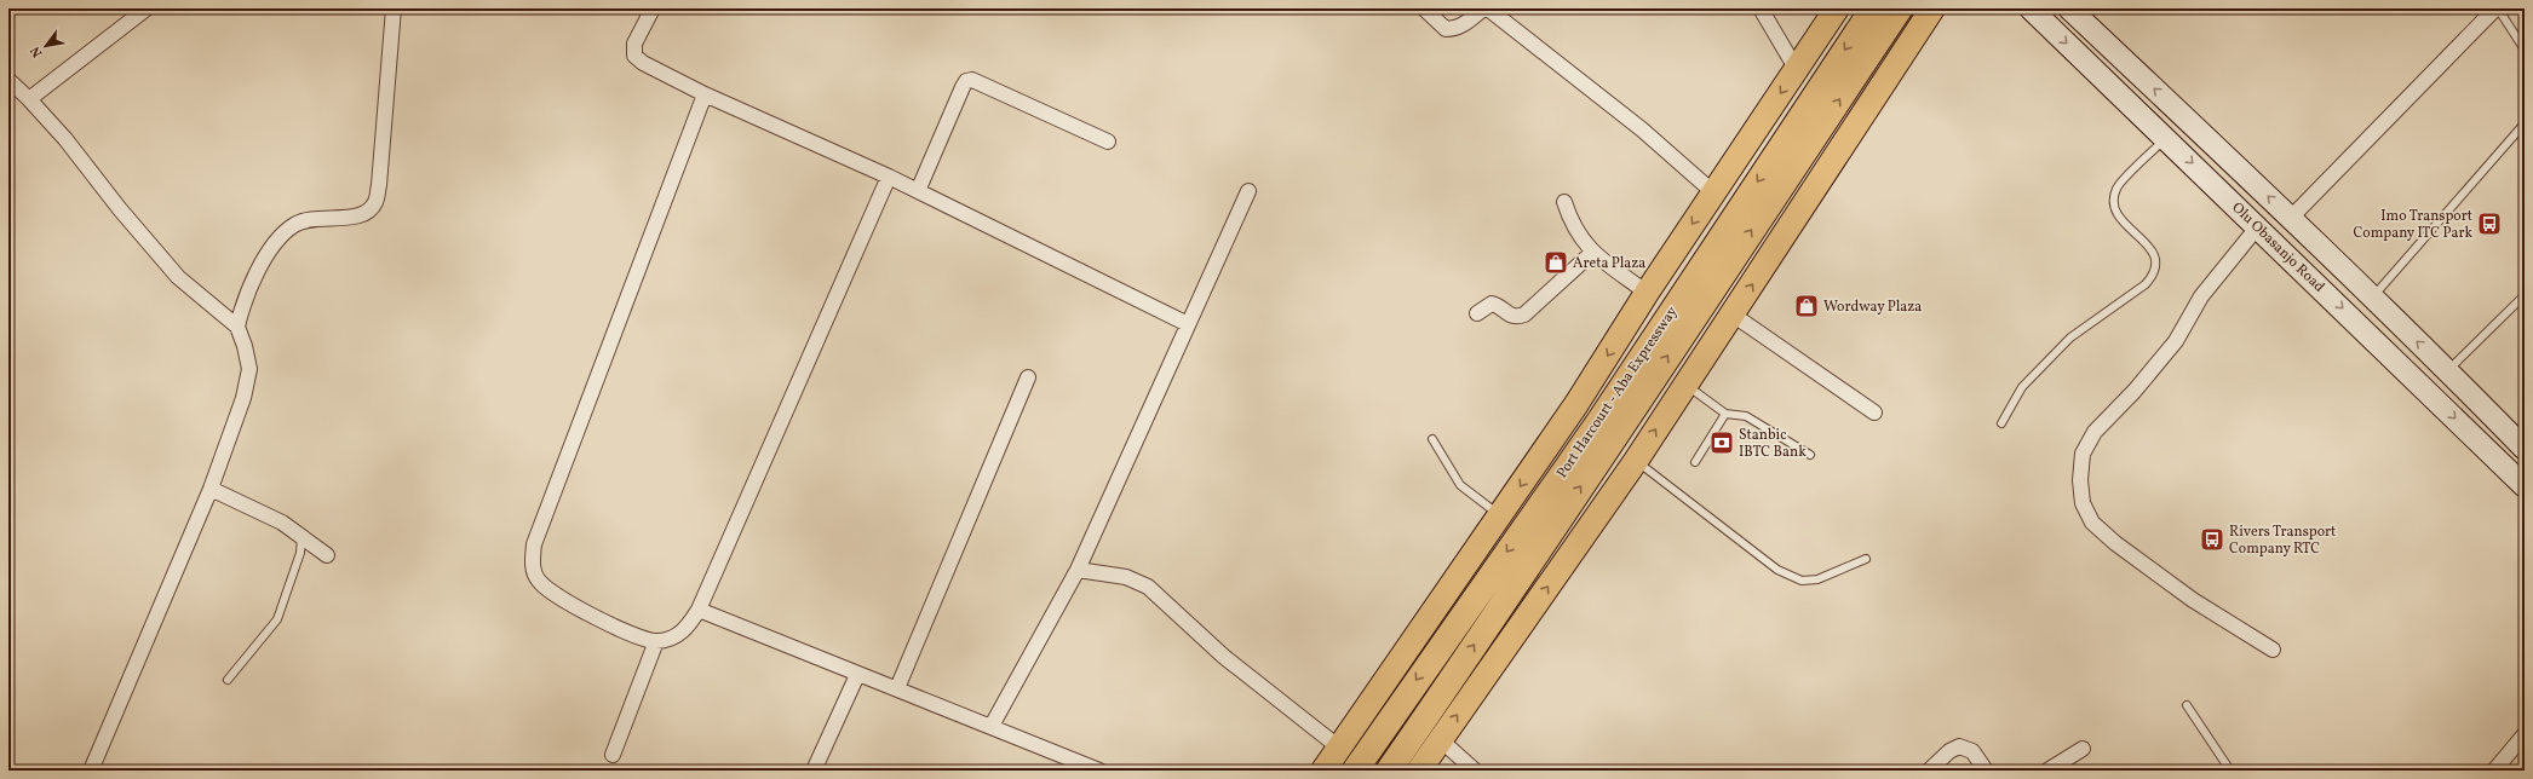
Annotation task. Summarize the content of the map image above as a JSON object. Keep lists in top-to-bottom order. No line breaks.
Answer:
{"streets":{"highway":["Port Harcourt - Aba Expressway"],"main road":["Olu Obasanjo Road"]},"places":{"bus stop":["Imo Transport Company ITC Park","Rivers Transport Company RTC"],"shop":["Areta Plaza","Wordway Plaza"],"bank":["Stanbic IBTC Bank"]},"north":"bottom left"}
